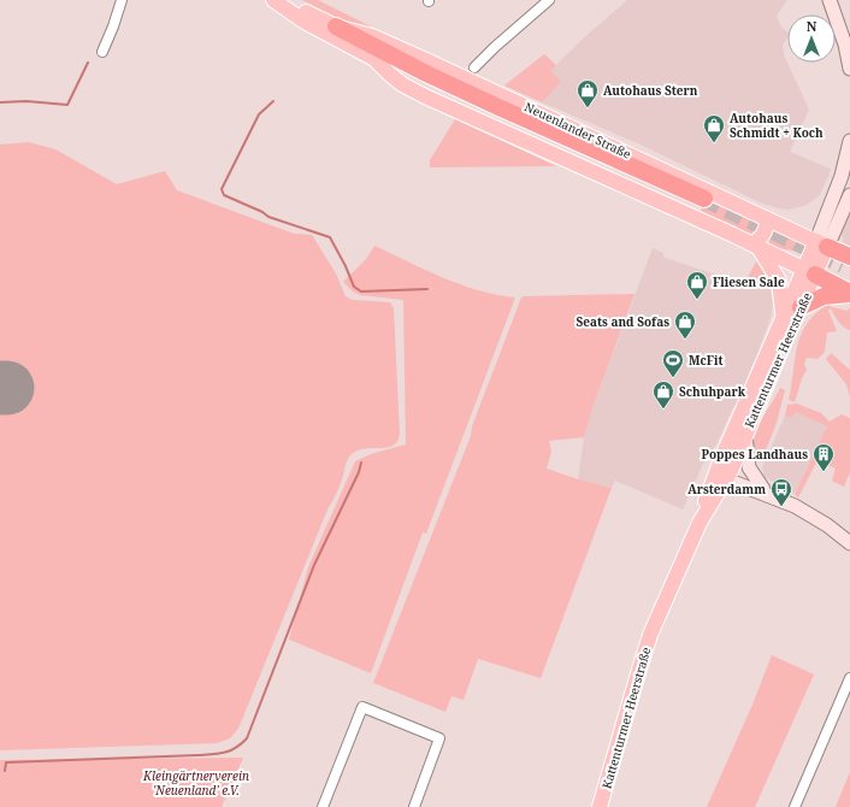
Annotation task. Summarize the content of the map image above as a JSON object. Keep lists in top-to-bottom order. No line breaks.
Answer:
{"streets":{"highway":["Neuenlander Straße"],"main road":["Kattenturmer Heerstraße"]},"crossings":[["Neuenlander Straße","Kattenturmer Heerstraße"]],"parks":["Kleingärtnerverein 'Neuenland' e.V."],"places":{"shop":["Autohaus Stern","Autohaus Schmidt + Koch","Fliesen Sale","Seats and Sofas","Schuhpark"],"sports":["McFit"],"building":["Poppes Landhaus"],"bus stop":["Arsterdamm"]},"north":"top"}
